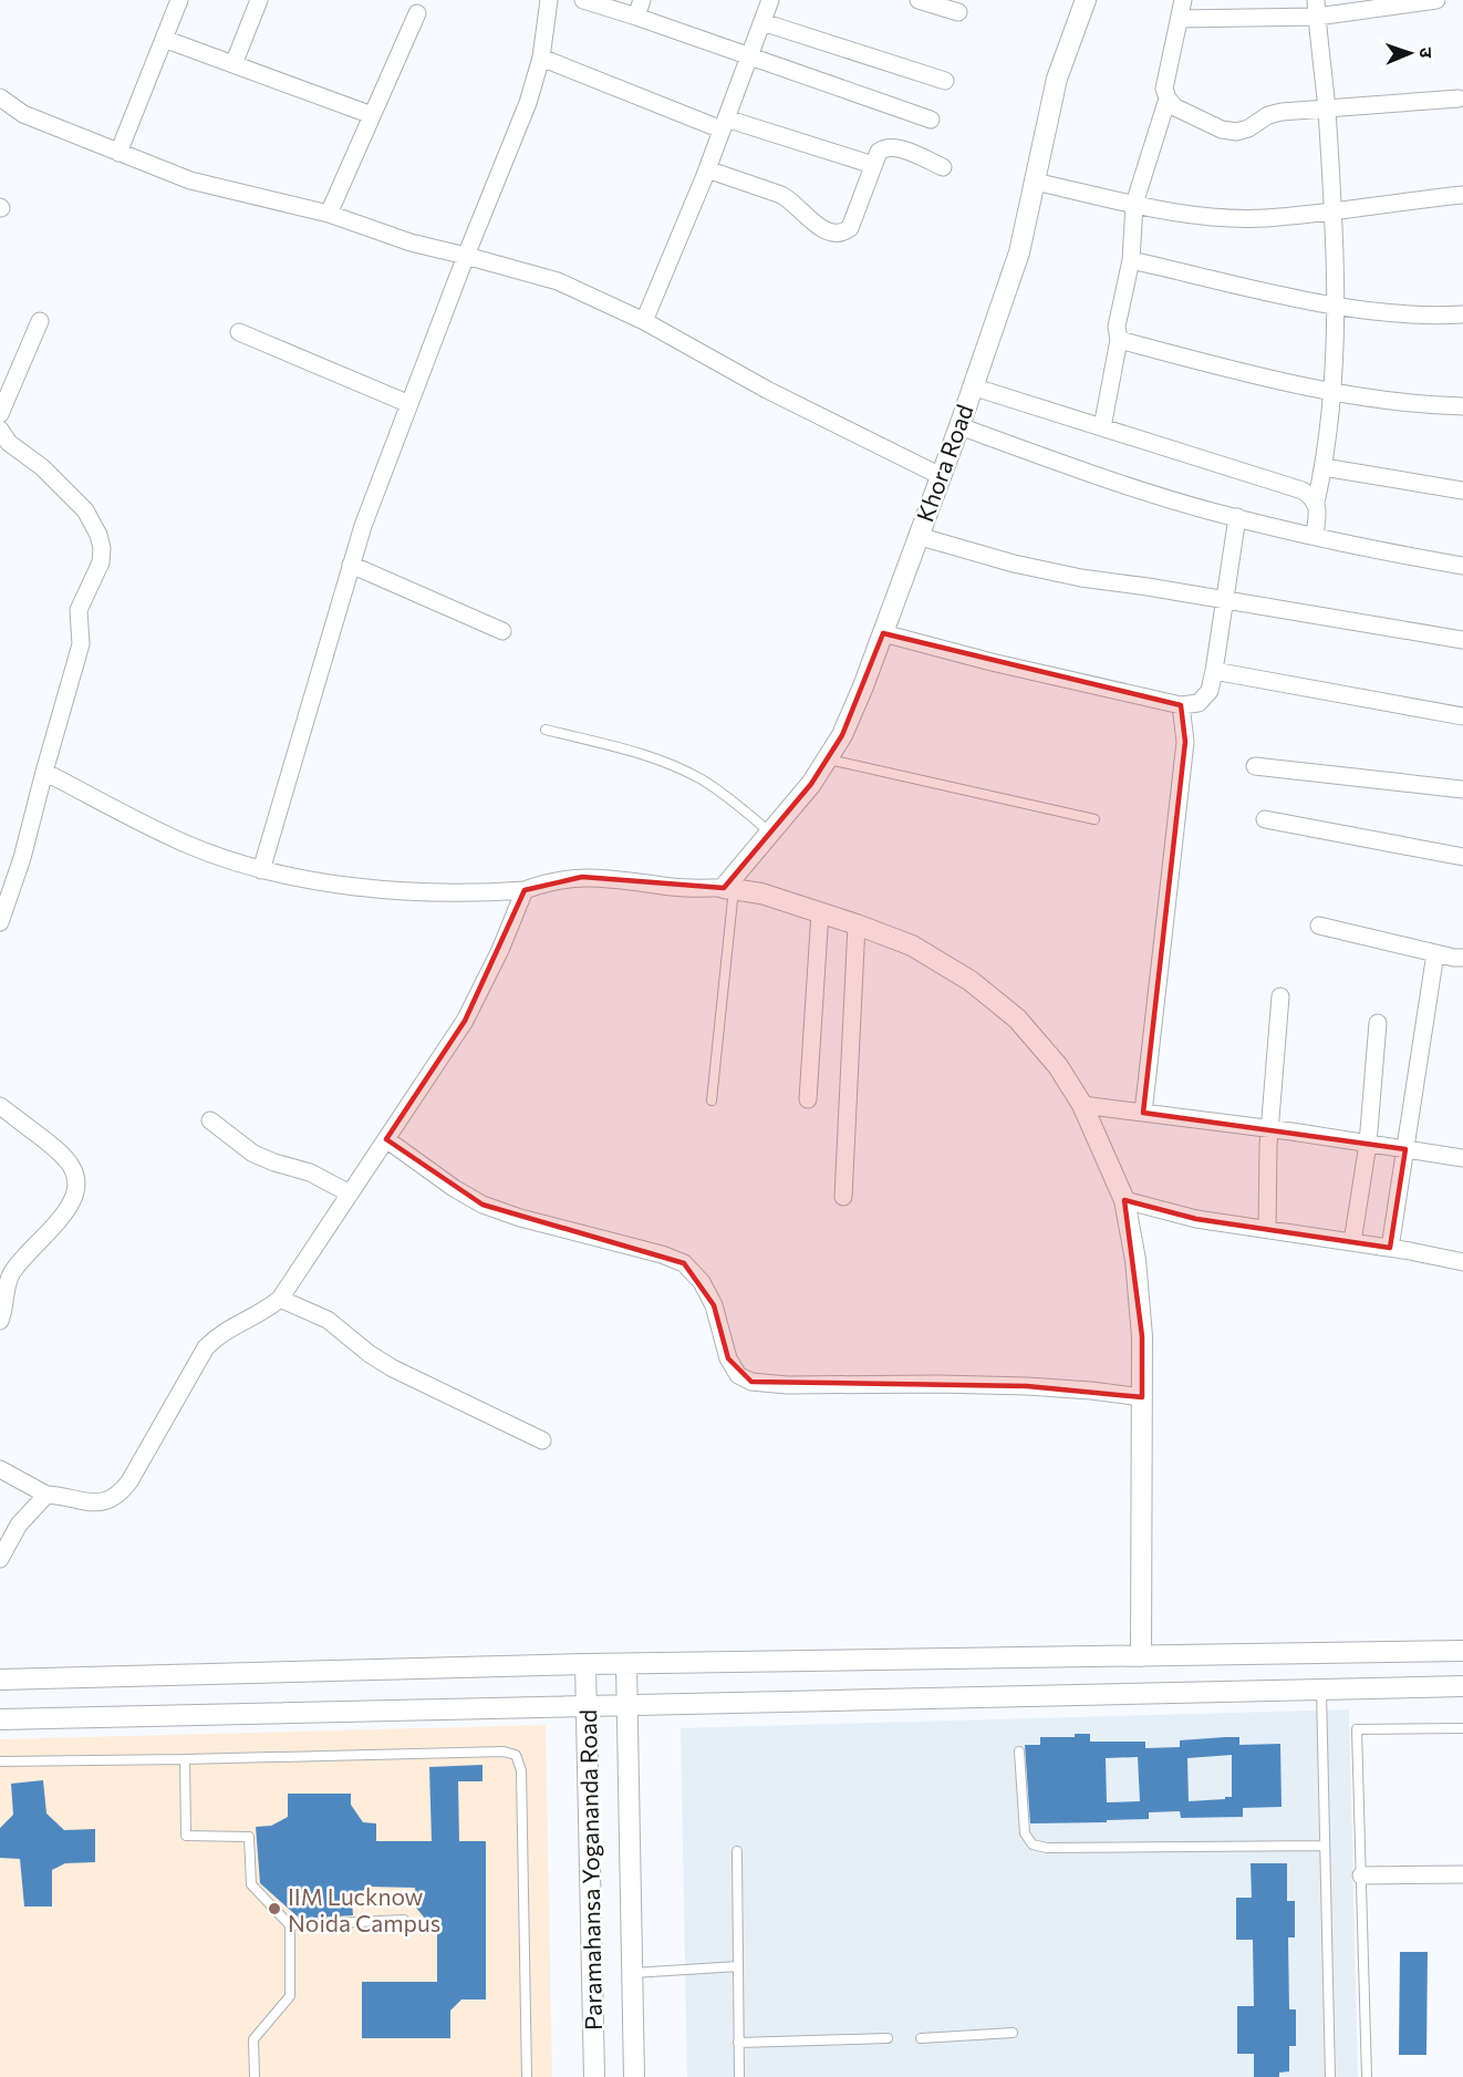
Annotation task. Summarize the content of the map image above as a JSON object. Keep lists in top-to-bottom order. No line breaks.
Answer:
{"streets":{"street":["Khora Road","Paramahansa Yogananda Road"]},"places":["IIM Lucknow Noida Campus"],"north":"right"}
